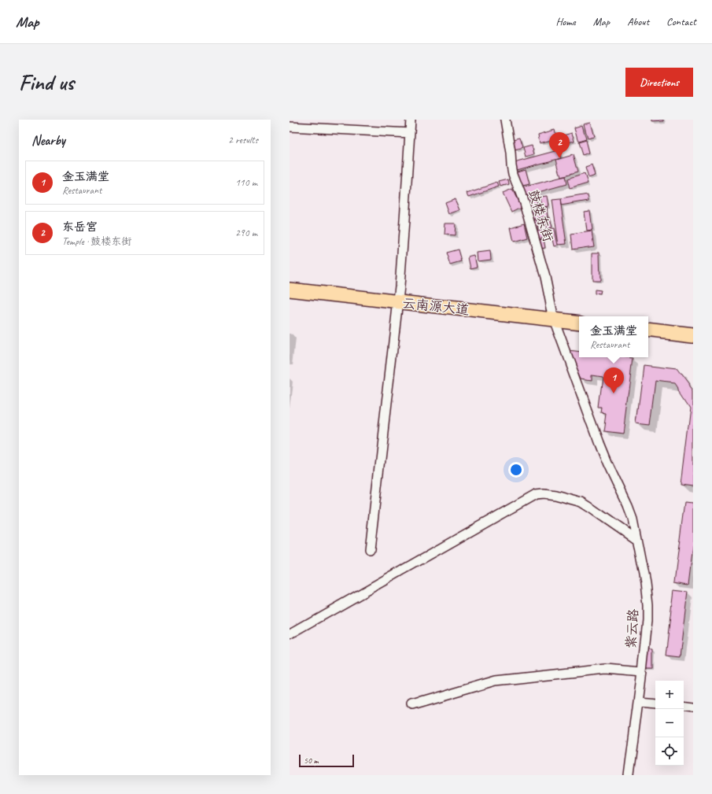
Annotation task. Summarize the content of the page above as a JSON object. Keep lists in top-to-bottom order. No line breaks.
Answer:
{"streets":{"main road":["云南源大道"],"street":["鼓楼东街","紫云路"]},"crossings":[["鼓楼东街","云南源大道"],["鼓楼东街","紫云路"]],"scale_bar":"50 m","page":{"header":"Map","nav":["Home","Map","About","Contact"],"buttons":"Directions","title":"Find us","heading":["Nearby","2 results"],"pins":["2","1"],"list":[{"mark":"1","name":"金玉满堂","note":"Restaurant","value":"110 m"},{"mark":"2","name":"东岳宫","note":"Temple · 鼓楼东街","value":"290 m"}],"popup":["金玉满堂","Restaurant"],"map_buttons":["+","−"],"scale":"50 m"}}
